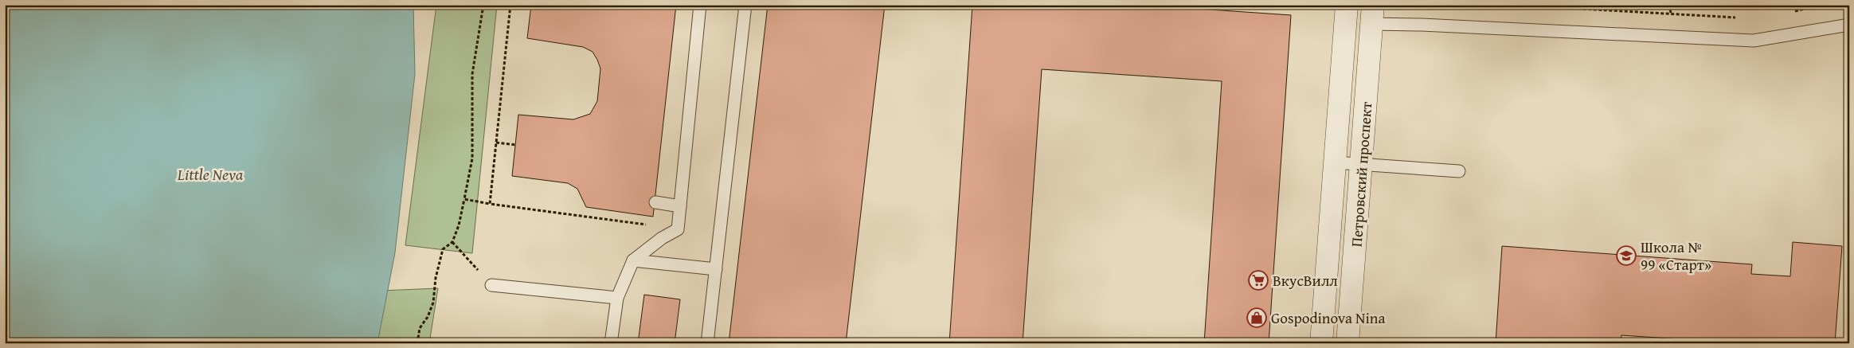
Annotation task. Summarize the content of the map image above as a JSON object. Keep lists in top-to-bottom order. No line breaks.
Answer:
{"streets":{"street":["Петровский проспект"]},"water":["Little Neva"],"places":{"school or university":["Школа № 99 «Старт»"],"supermarket":["ВкусВилл"],"shop":["Gospodinova Nina"]}}
